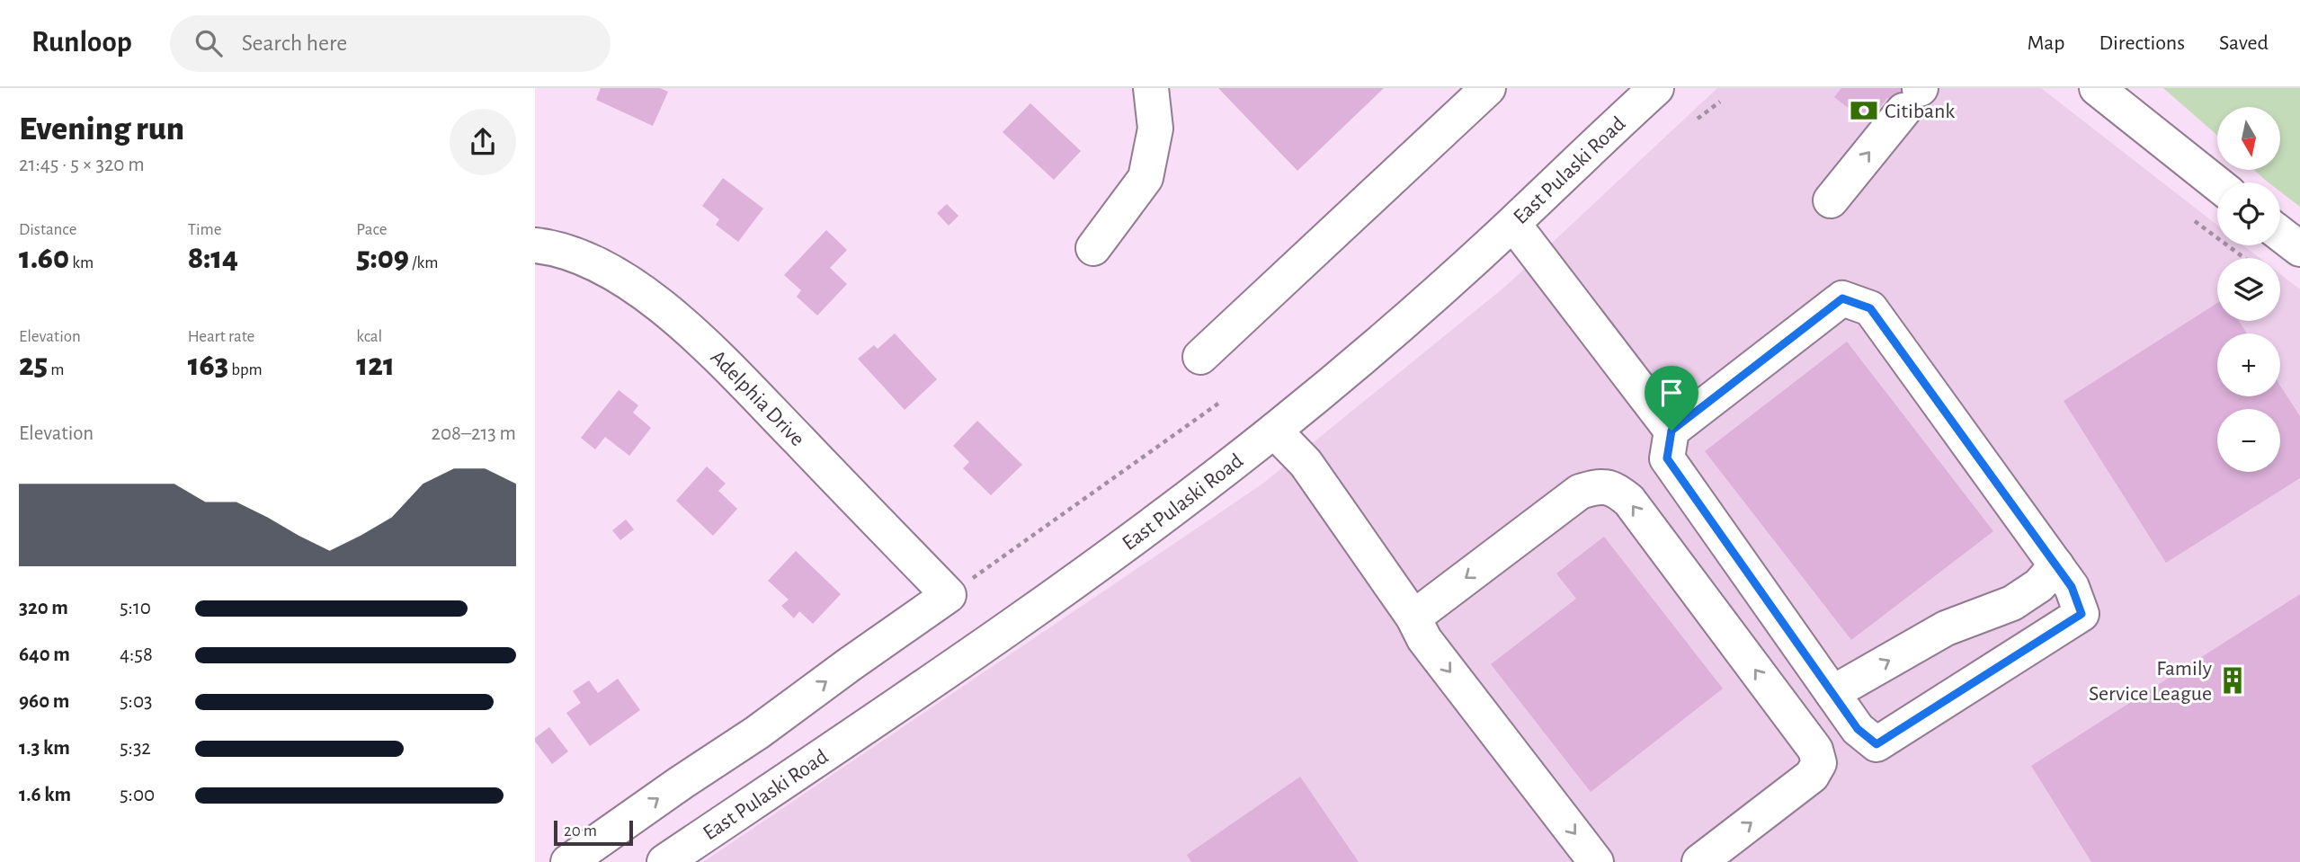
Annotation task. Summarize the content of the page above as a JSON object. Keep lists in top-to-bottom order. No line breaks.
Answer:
{"streets":{"main road":["East Pulaski Road","Adelphia Drive"]},"places":{"bank":["Citibank"],"building":["Family Service League"]},"scale_bar":"20 m","north":"bottom","page":{"header":"Runloop","search":"Search here","nav":["Map","Directions","Saved"],"heading":["Evening run","21:45 · 5 × 320 m"],"map_buttons":["+","−"],"stats":[["Distance","1.60 km"],["Time","8:14"],["Pace","5:09 /km"],["Elevation","25 m"],["Heart rate","163 bpm"],["kcal","121"]],"chart":["Elevation","208–213 m"],"list":[{"name":"320 m","note":"5:10"},{"name":"640 m","note":"4:58"},{"name":"960 m","note":"5:03"},{"name":"1.3 km","note":"5:32"},{"name":"1.6 km","note":"5:00"}],"scale":"20 m"}}
